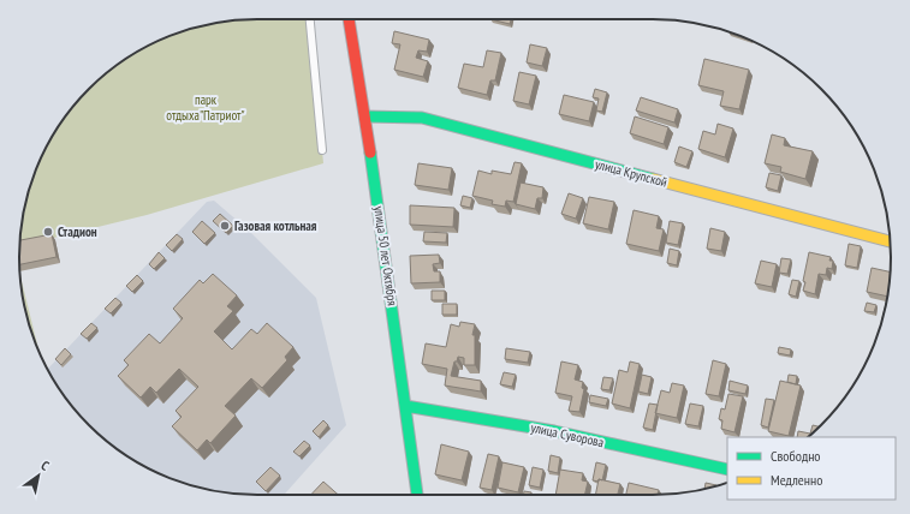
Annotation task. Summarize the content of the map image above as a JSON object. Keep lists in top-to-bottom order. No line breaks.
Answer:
{"streets":{"street":["улица Крупской","улица 50 лет Октября","улица Суворова"]},"crossings":[["улица Крупской","улица 50 лет Октября"],["улица 50 лет Октября","улица Суворова"]],"parks":["парк отдыха\"Патриот\""],"places":["Газовая котльная","Стадион"],"legend":["Свободно","Медленно"],"north":"top right"}
